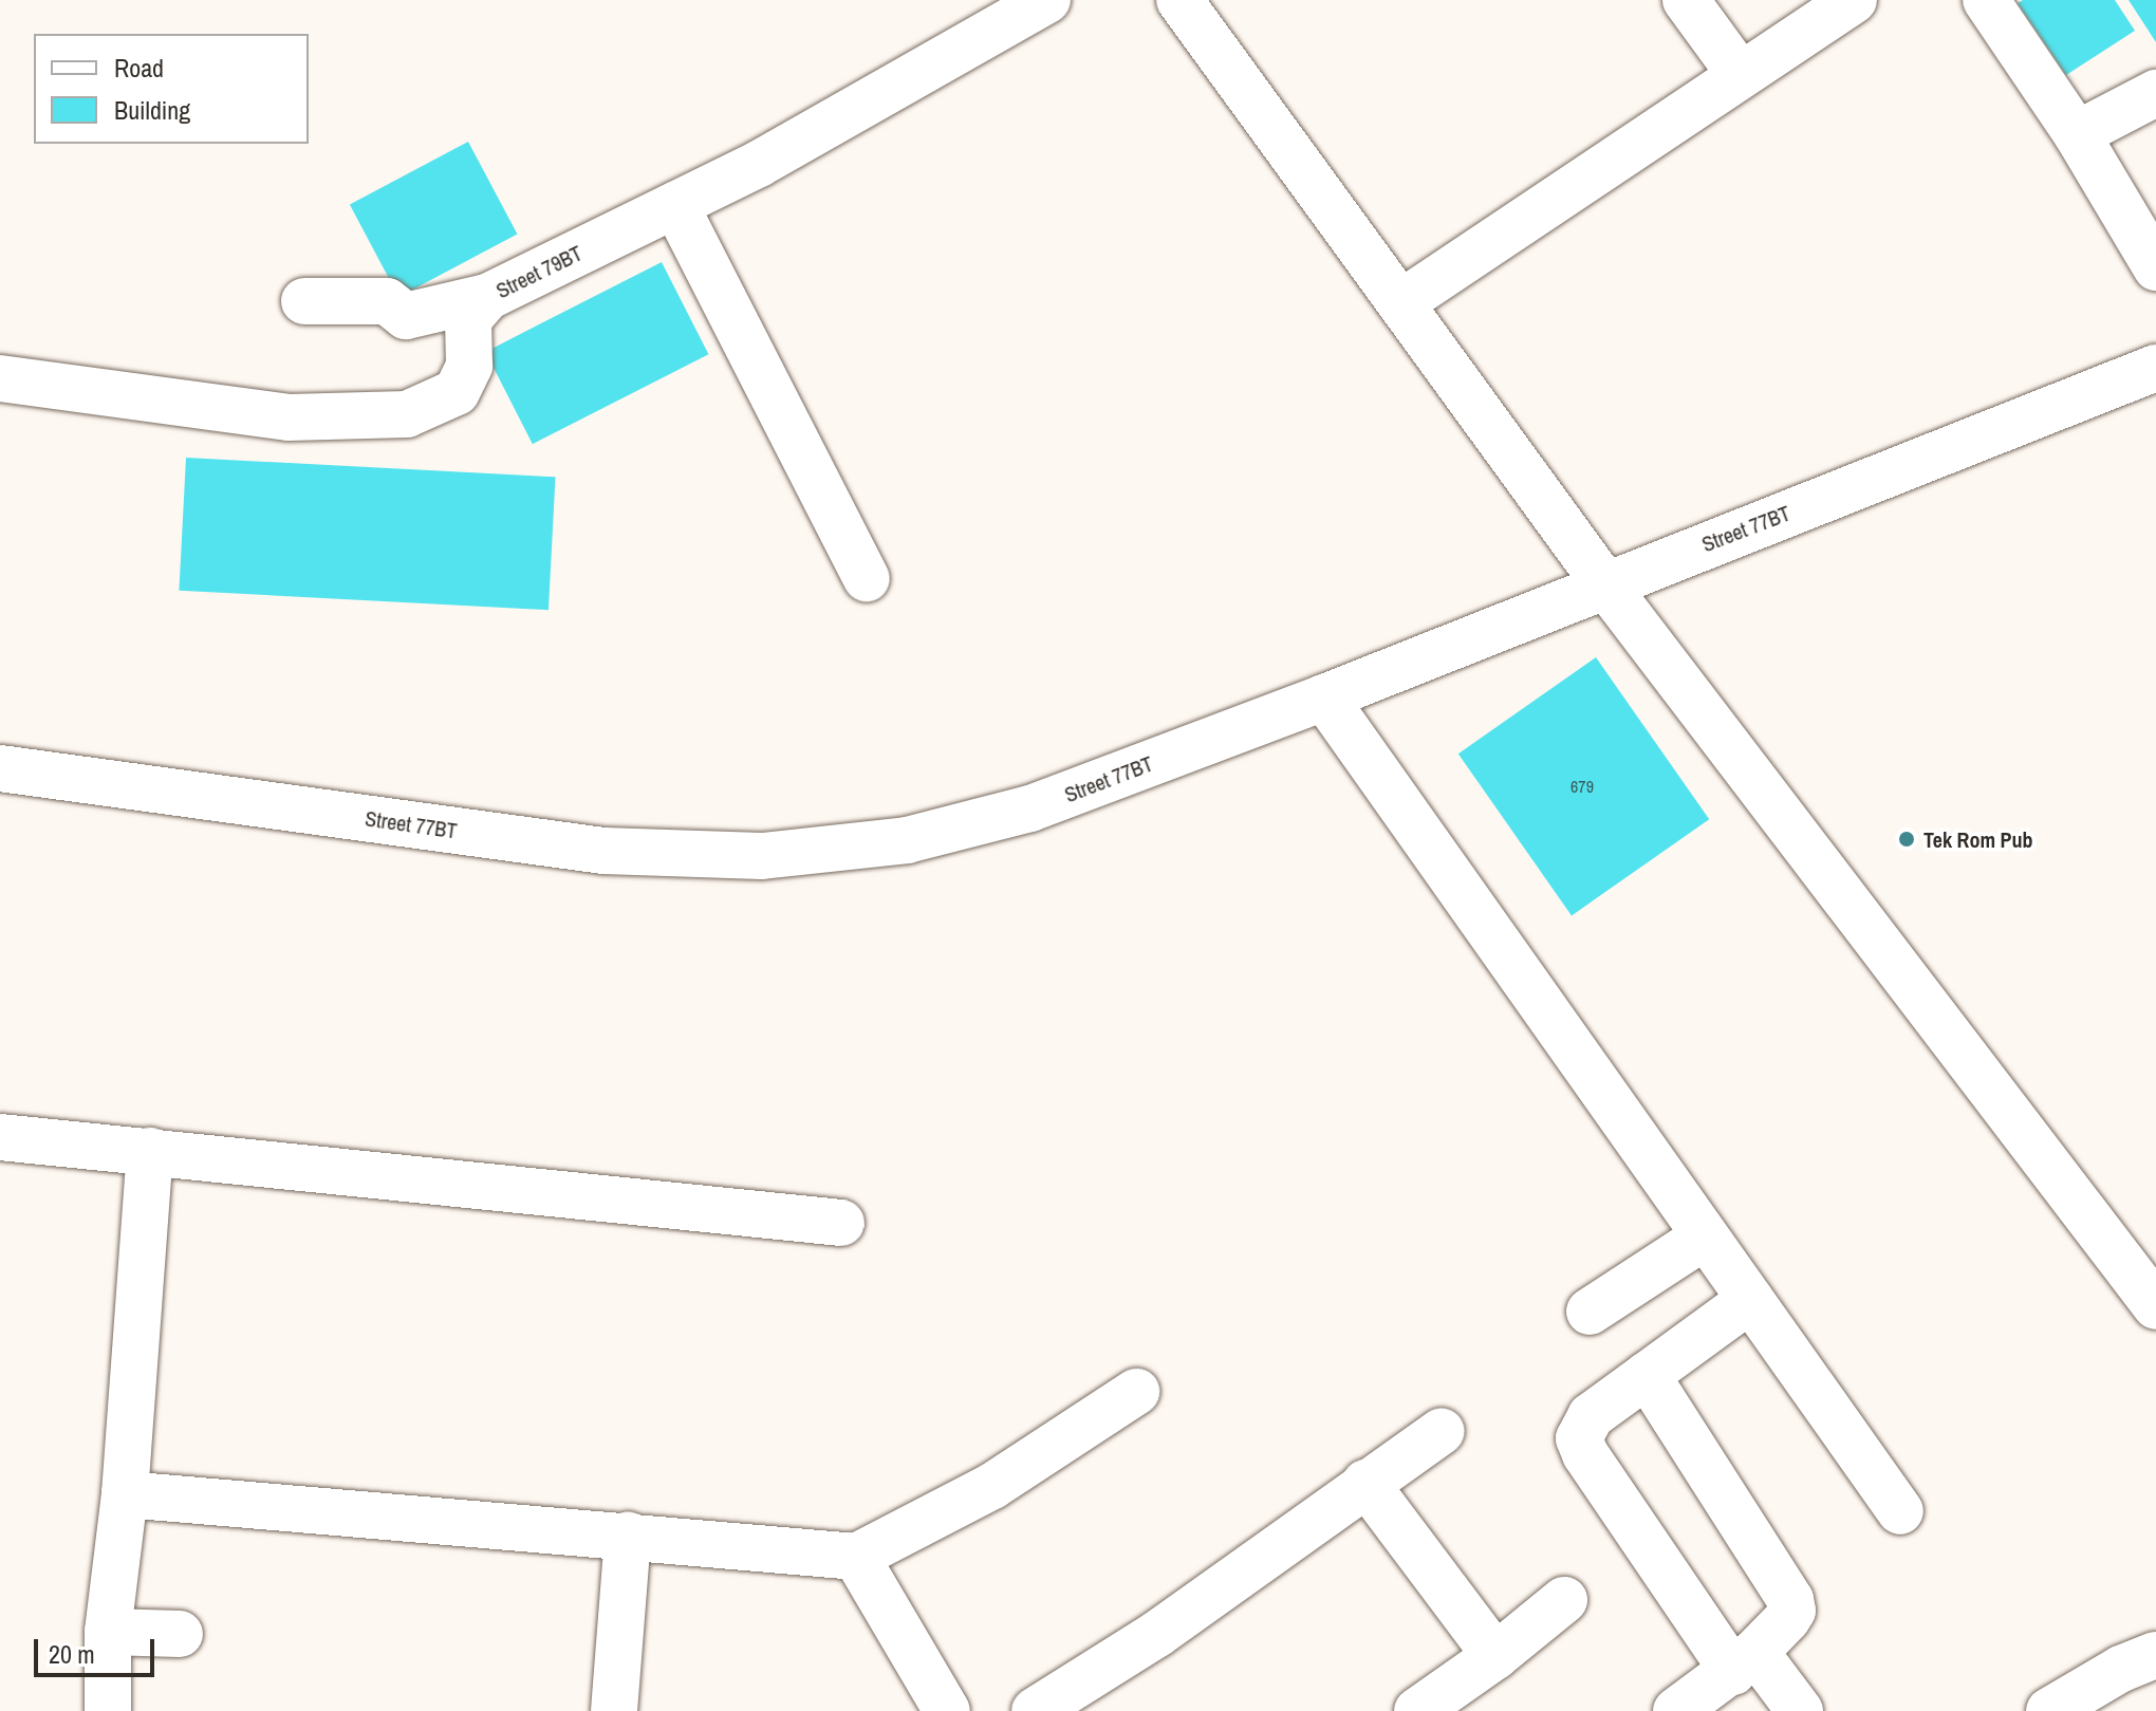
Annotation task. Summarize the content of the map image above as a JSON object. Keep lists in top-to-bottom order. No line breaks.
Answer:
{"streets":{"street":["Street 79BT","Street 77BT"]},"places":["Tek Rom Pub"],"house_numbers":["679"],"legend":["Road","Building"],"scale_bar":"20 m"}
